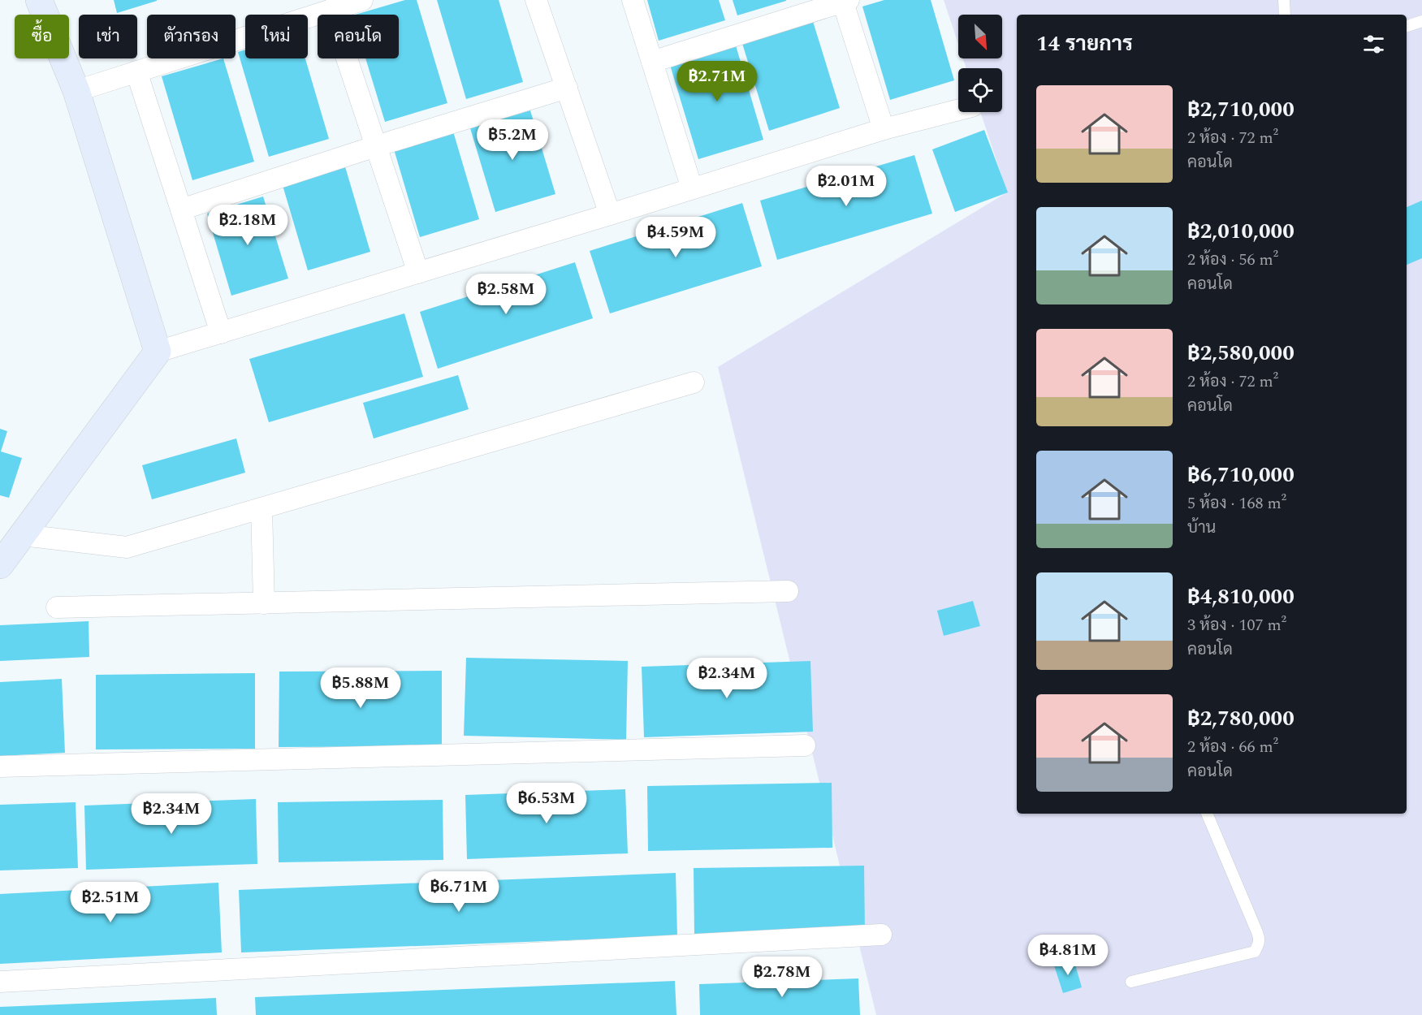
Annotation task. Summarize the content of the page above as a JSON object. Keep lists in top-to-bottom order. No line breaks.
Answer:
{"north":"bottom right","page":{"chip":["ซื้อ","เช่า","ตัวกรอง","ใหม่","คอนโด"],"heading":"14 รายการ","price":["฿2.71M","฿5.2M","฿2.01M","฿2.18M","฿4.59M","฿2.58M","฿2.34M","฿5.88M","฿6.53M","฿2.34M","฿6.71M","฿2.51M","฿4.81M","฿2.78M"],"list":[{"name":"฿2,710,000","note":"2 ห้อง · 72 m² · คอนโด"},{"name":"฿2,010,000","note":"2 ห้อง · 56 m² · คอนโด"},{"name":"฿2,580,000","note":"2 ห้อง · 72 m² · คอนโด"},{"name":"฿6,710,000","note":"5 ห้อง · 168 m² · บ้าน"},{"name":"฿4,810,000","note":"3 ห้อง · 107 m² · คอนโด"},{"name":"฿2,780,000","note":"2 ห้อง · 66 m² · คอนโด"}]}}
